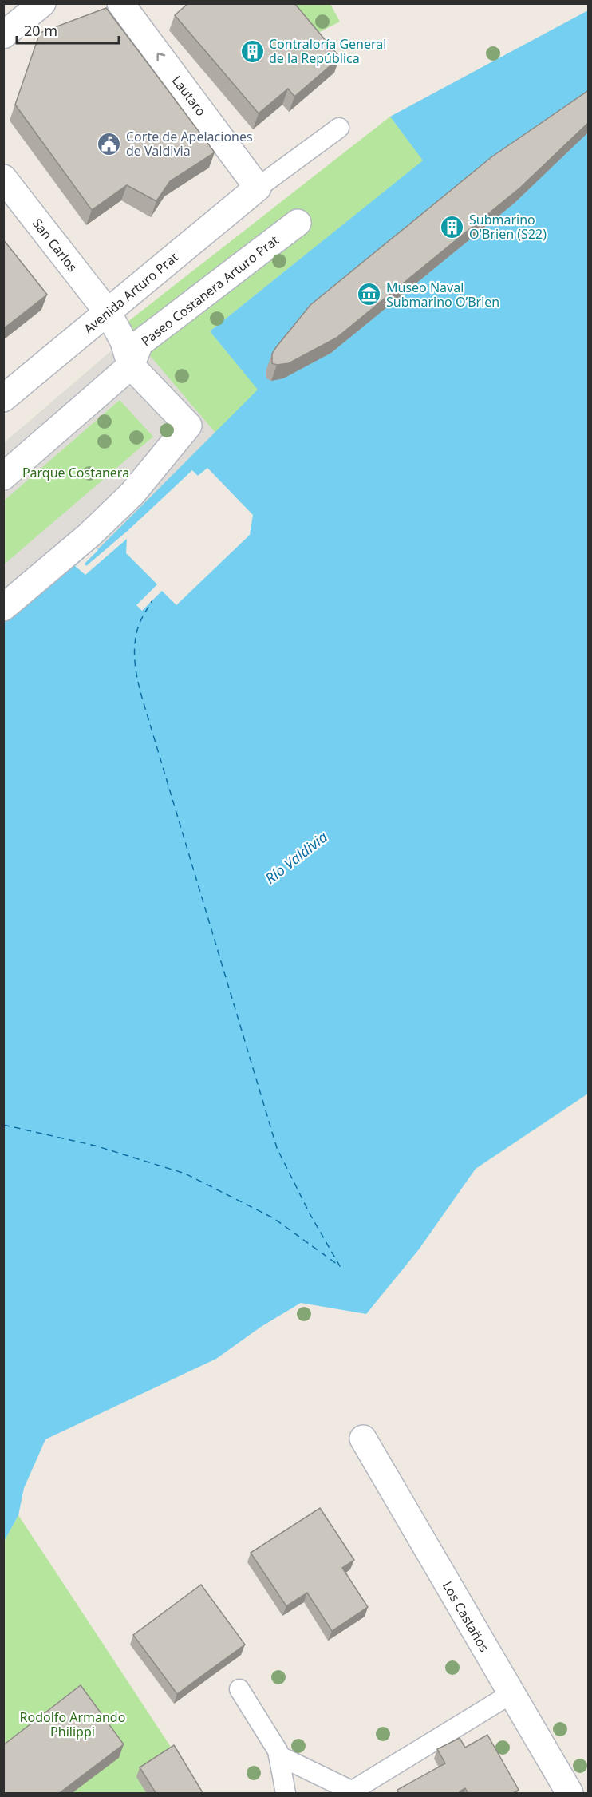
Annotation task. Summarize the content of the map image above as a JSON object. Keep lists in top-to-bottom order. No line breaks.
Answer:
{"streets":{"street":["Lautaro","San Carlos","Paseo Costanera Arturo Prat","Avenida Arturo Prat","Los Castaños"]},"crossings":[["Lautaro","Avenida Arturo Prat"],["San Carlos","Paseo Costanera Arturo Prat"],["San Carlos","Avenida Arturo Prat"]],"one_way":["Lautaro"],"water":["Río Valdivia"],"parks":["Parque Costanera","Rodolfo Armando Philippi"],"places":{"building":["Contraloría General de la República","Submarino O'Brien (S22)"],"public building":["Corte de Apelaciones de Valdivia"],"museum":["Museo Naval Submarino O’Brien"]},"scale_bar":"20 m"}
